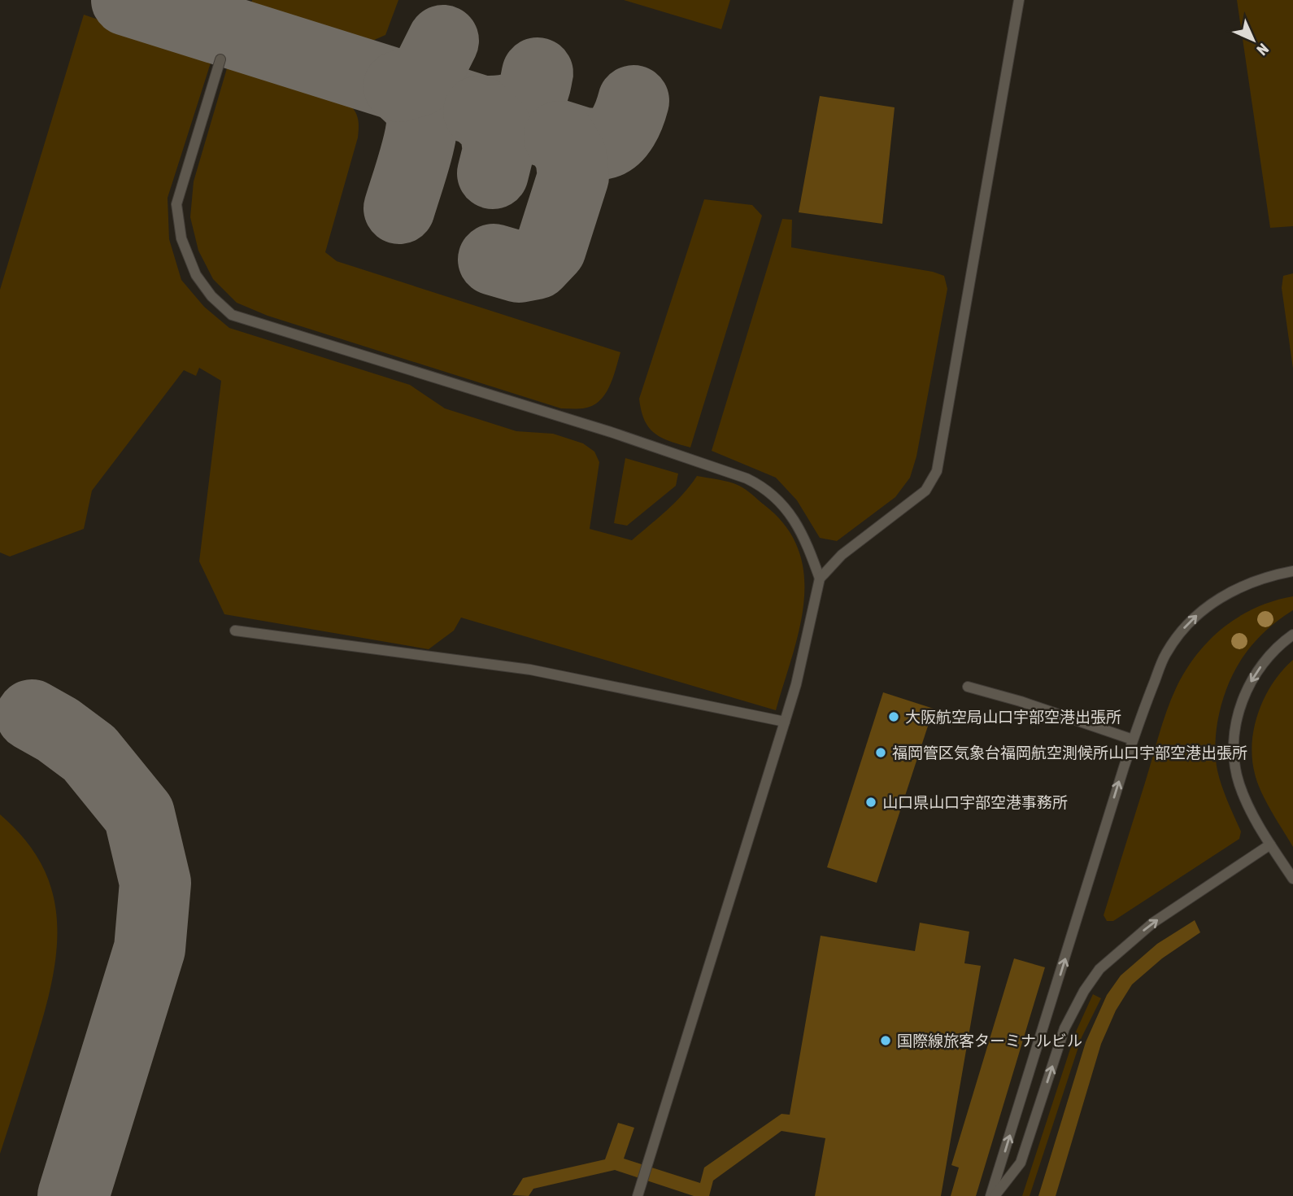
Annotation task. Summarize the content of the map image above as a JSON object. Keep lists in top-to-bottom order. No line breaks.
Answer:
{"places":["大阪航空局山口宇部空港出張所","福岡管区気象台福岡航空測候所山口宇部空港出張所","山口県山口宇部空港事務所","国際線旅客ターミナルビル"],"north":"bottom right"}
